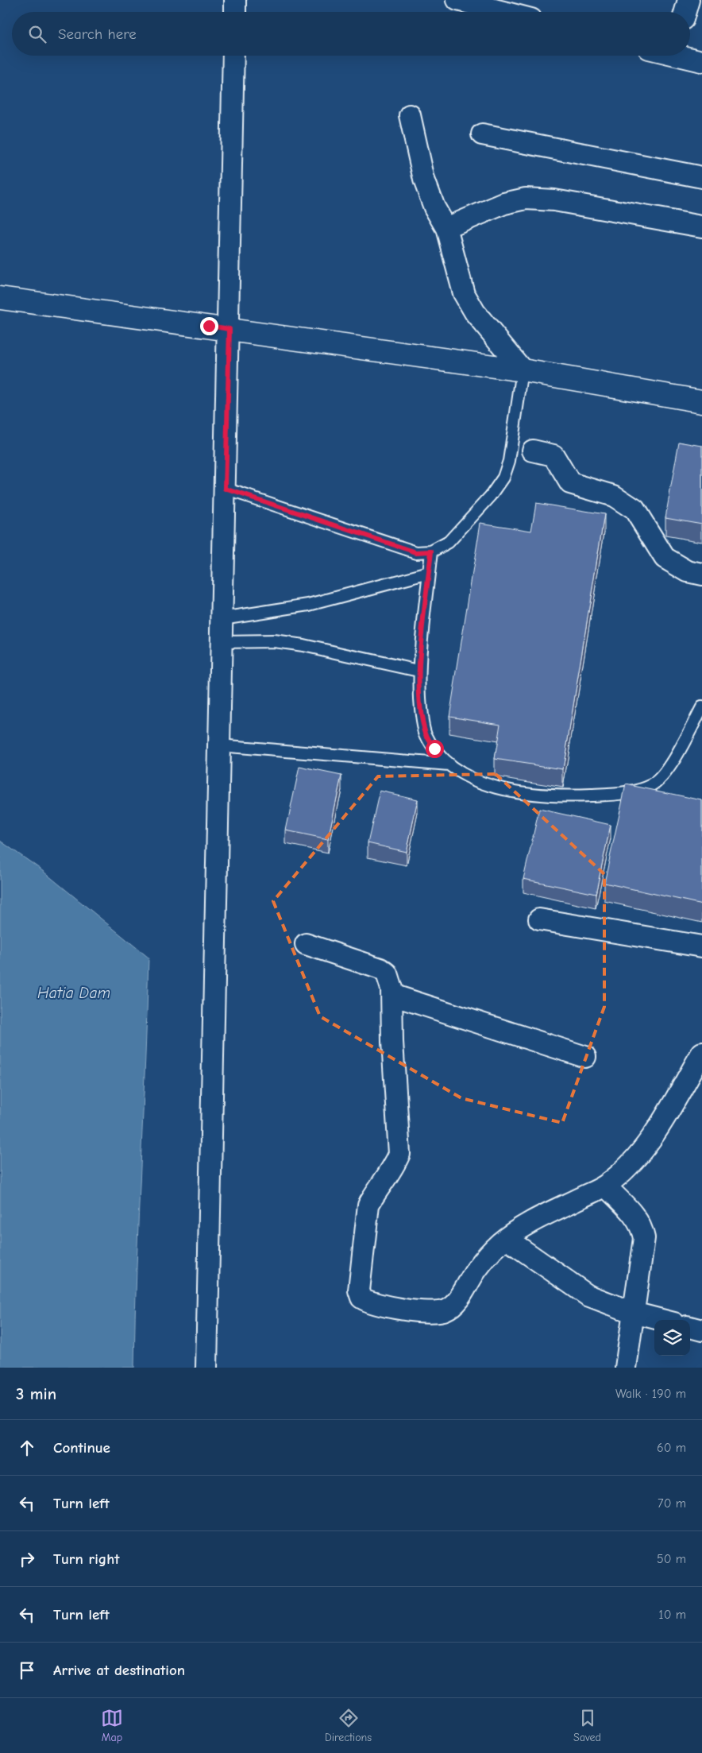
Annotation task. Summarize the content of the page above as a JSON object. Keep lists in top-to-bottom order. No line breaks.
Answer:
{"water":["Hatia Dam"],"page":{"search":"Search here","heading":["3 min","Walk · 190 m"],"list":[["Continue","60 m"],["Turn left","70 m"],["Turn right","50 m"],["Turn left","10 m"],"Arrive at destination"],"nav":["Map","Directions","Saved"]}}
